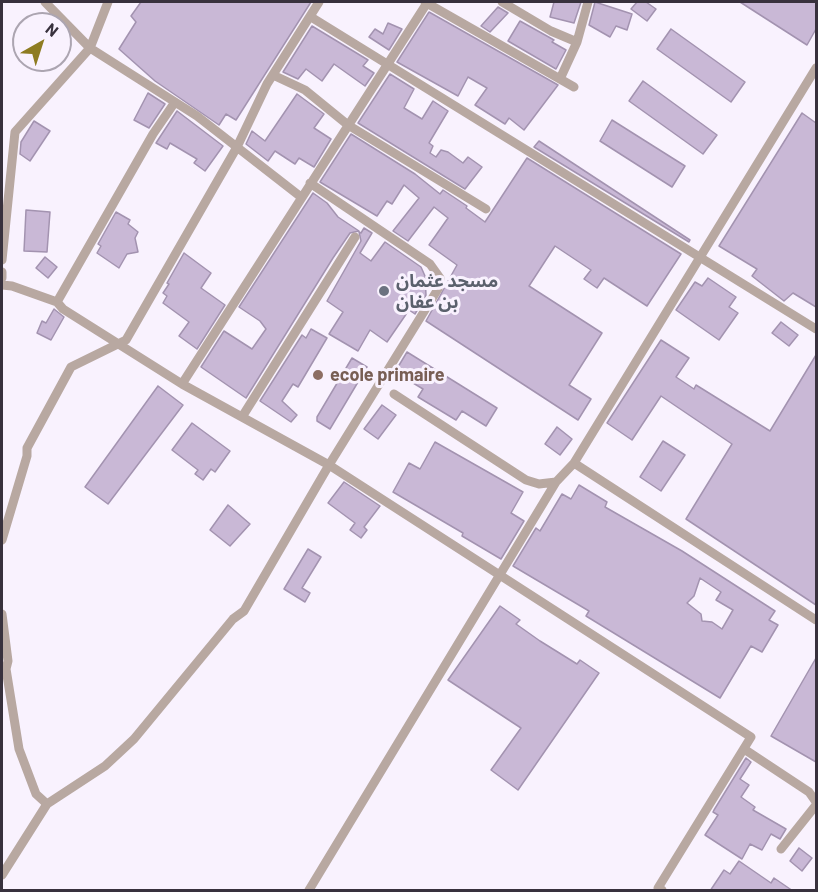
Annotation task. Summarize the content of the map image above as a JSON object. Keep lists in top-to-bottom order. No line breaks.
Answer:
{"places":["مسجد عثمان بن عفان","ecole primaire"],"north":"top right"}
